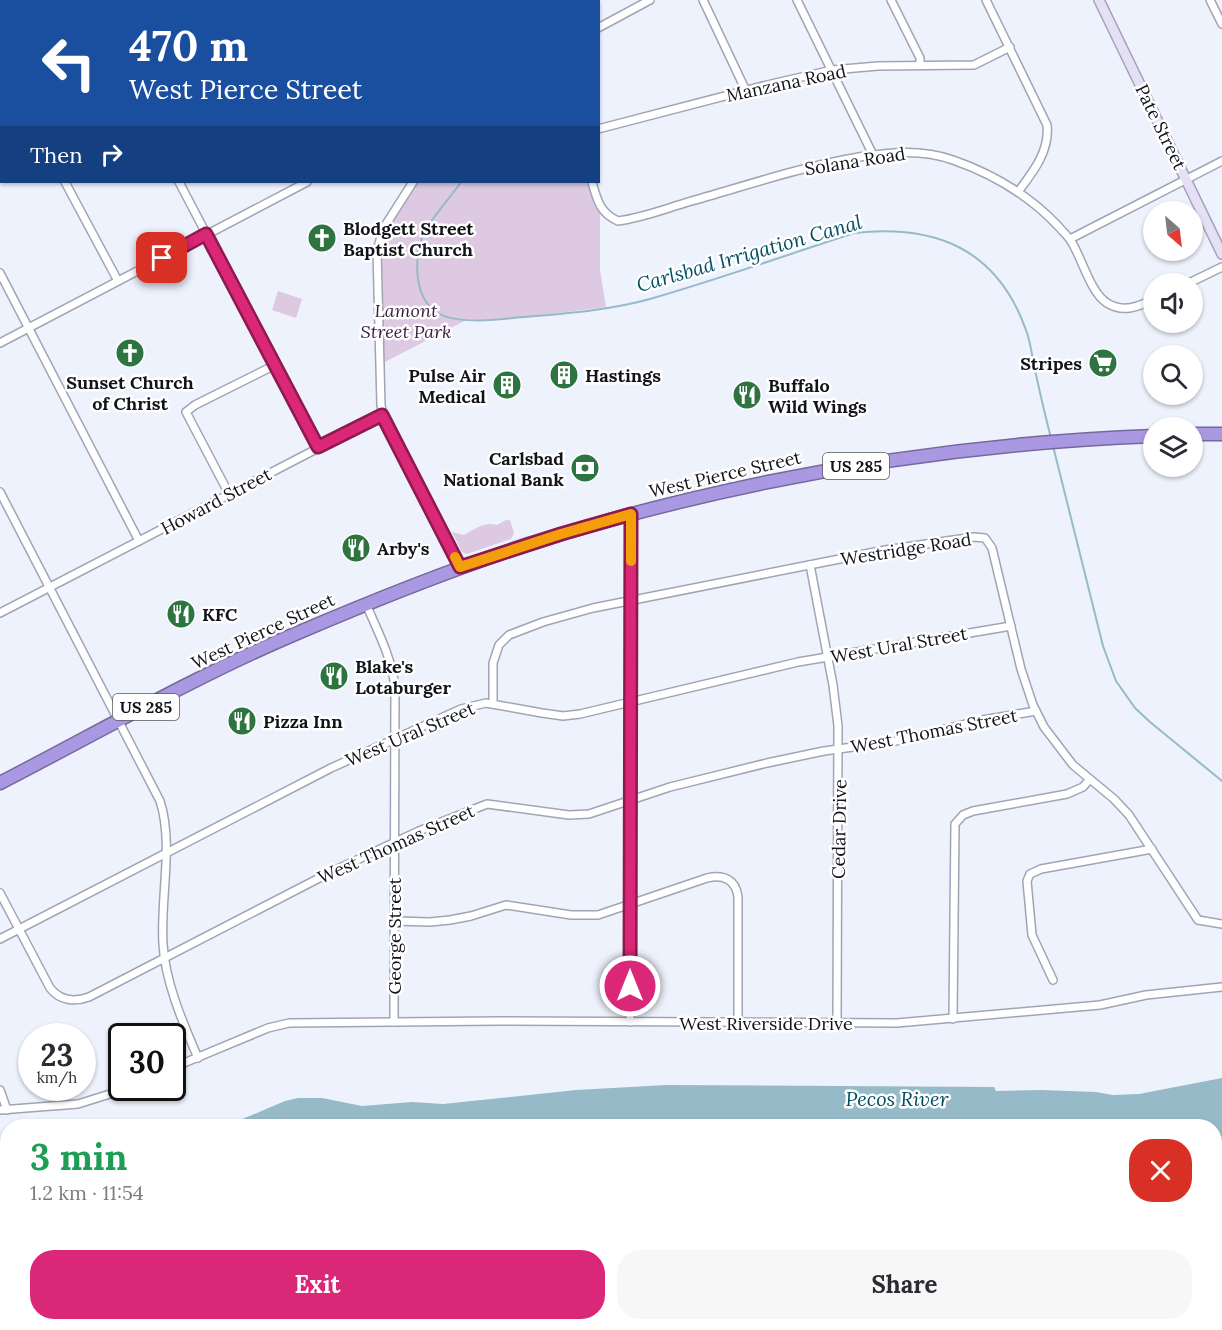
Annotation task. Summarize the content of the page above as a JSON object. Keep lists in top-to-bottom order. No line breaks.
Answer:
{"streets":{"highway":["US 285","West Pierce Street"],"street":["Manzana Road","Pate Street","Solana Road","Howard Street","Westridge Road","West Ural Street","West Thomas Street","Cedar Drive","George Street","West Riverside Drive"]},"crossings":[["West Pierce Street","George Street"],["Westridge Road","West Ural Street"],["Westridge Road","West Thomas Street"],["Westridge Road","Cedar Drive"],["West Ural Street","West Thomas Street"],["West Ural Street","Cedar Drive"],["West Ural Street","George Street"],["West Thomas Street","Cedar Drive"],["West Thomas Street","George Street"],["Cedar Drive","West Riverside Drive"],["George Street","West Riverside Drive"]],"water":["Carlsbad Irrigation Canal","Pecos River"],"parks":["Lamont Street Park"],"places":{"church":["Blodgett Street Baptist Church","Sunset Church of Christ"],"supermarket":["Stripes"],"building":["Hastings","Pulse Air Medical"],"restaurant":["Buffalo Wild Wings","Arby's","KFC","Blake's Lotaburger","Pizza Inn"],"bank":["Carlsbad National Bank"]},"north":"bottom right","page":{"turn":["470 m","West Pierce Street"],"then":"Then","speed":"23 km/h","limit":"30","heading":["3 min","1.2 km · 11:54"],"buttons":["Exit","Share"]}}
